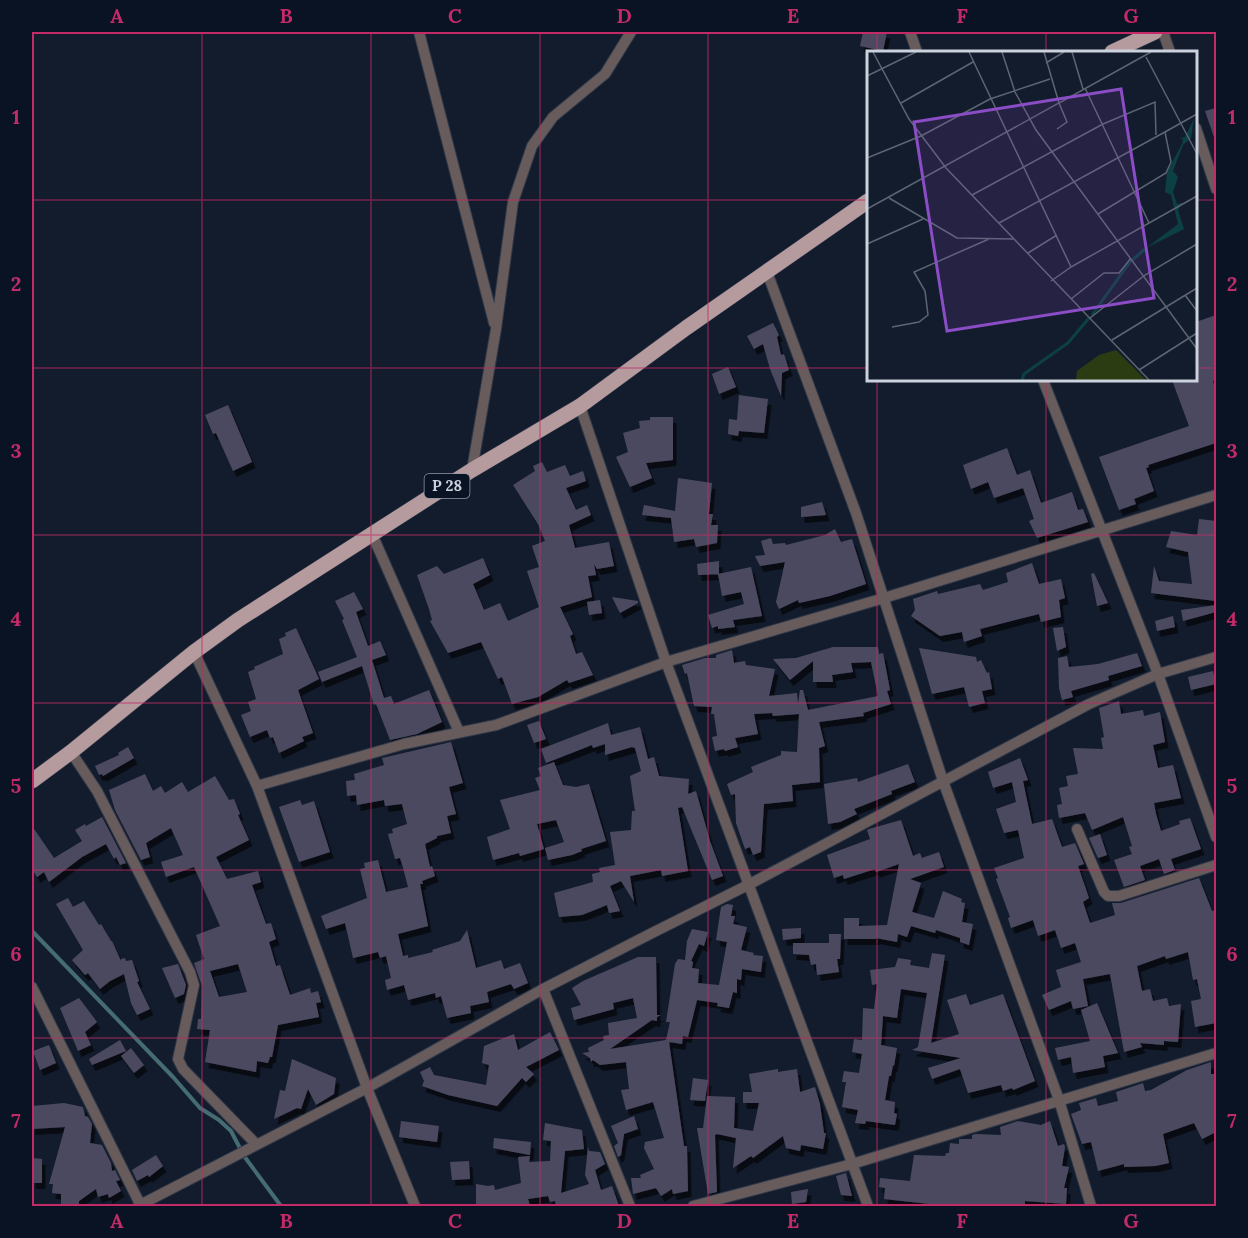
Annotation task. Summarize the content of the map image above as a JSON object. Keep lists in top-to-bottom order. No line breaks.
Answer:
{"streets":{"main road":["P 28"]},"grid":{"columns":["A","B","C","D","E","F","G"],"rows":["1","2","3","4","5","6","7"]}}
